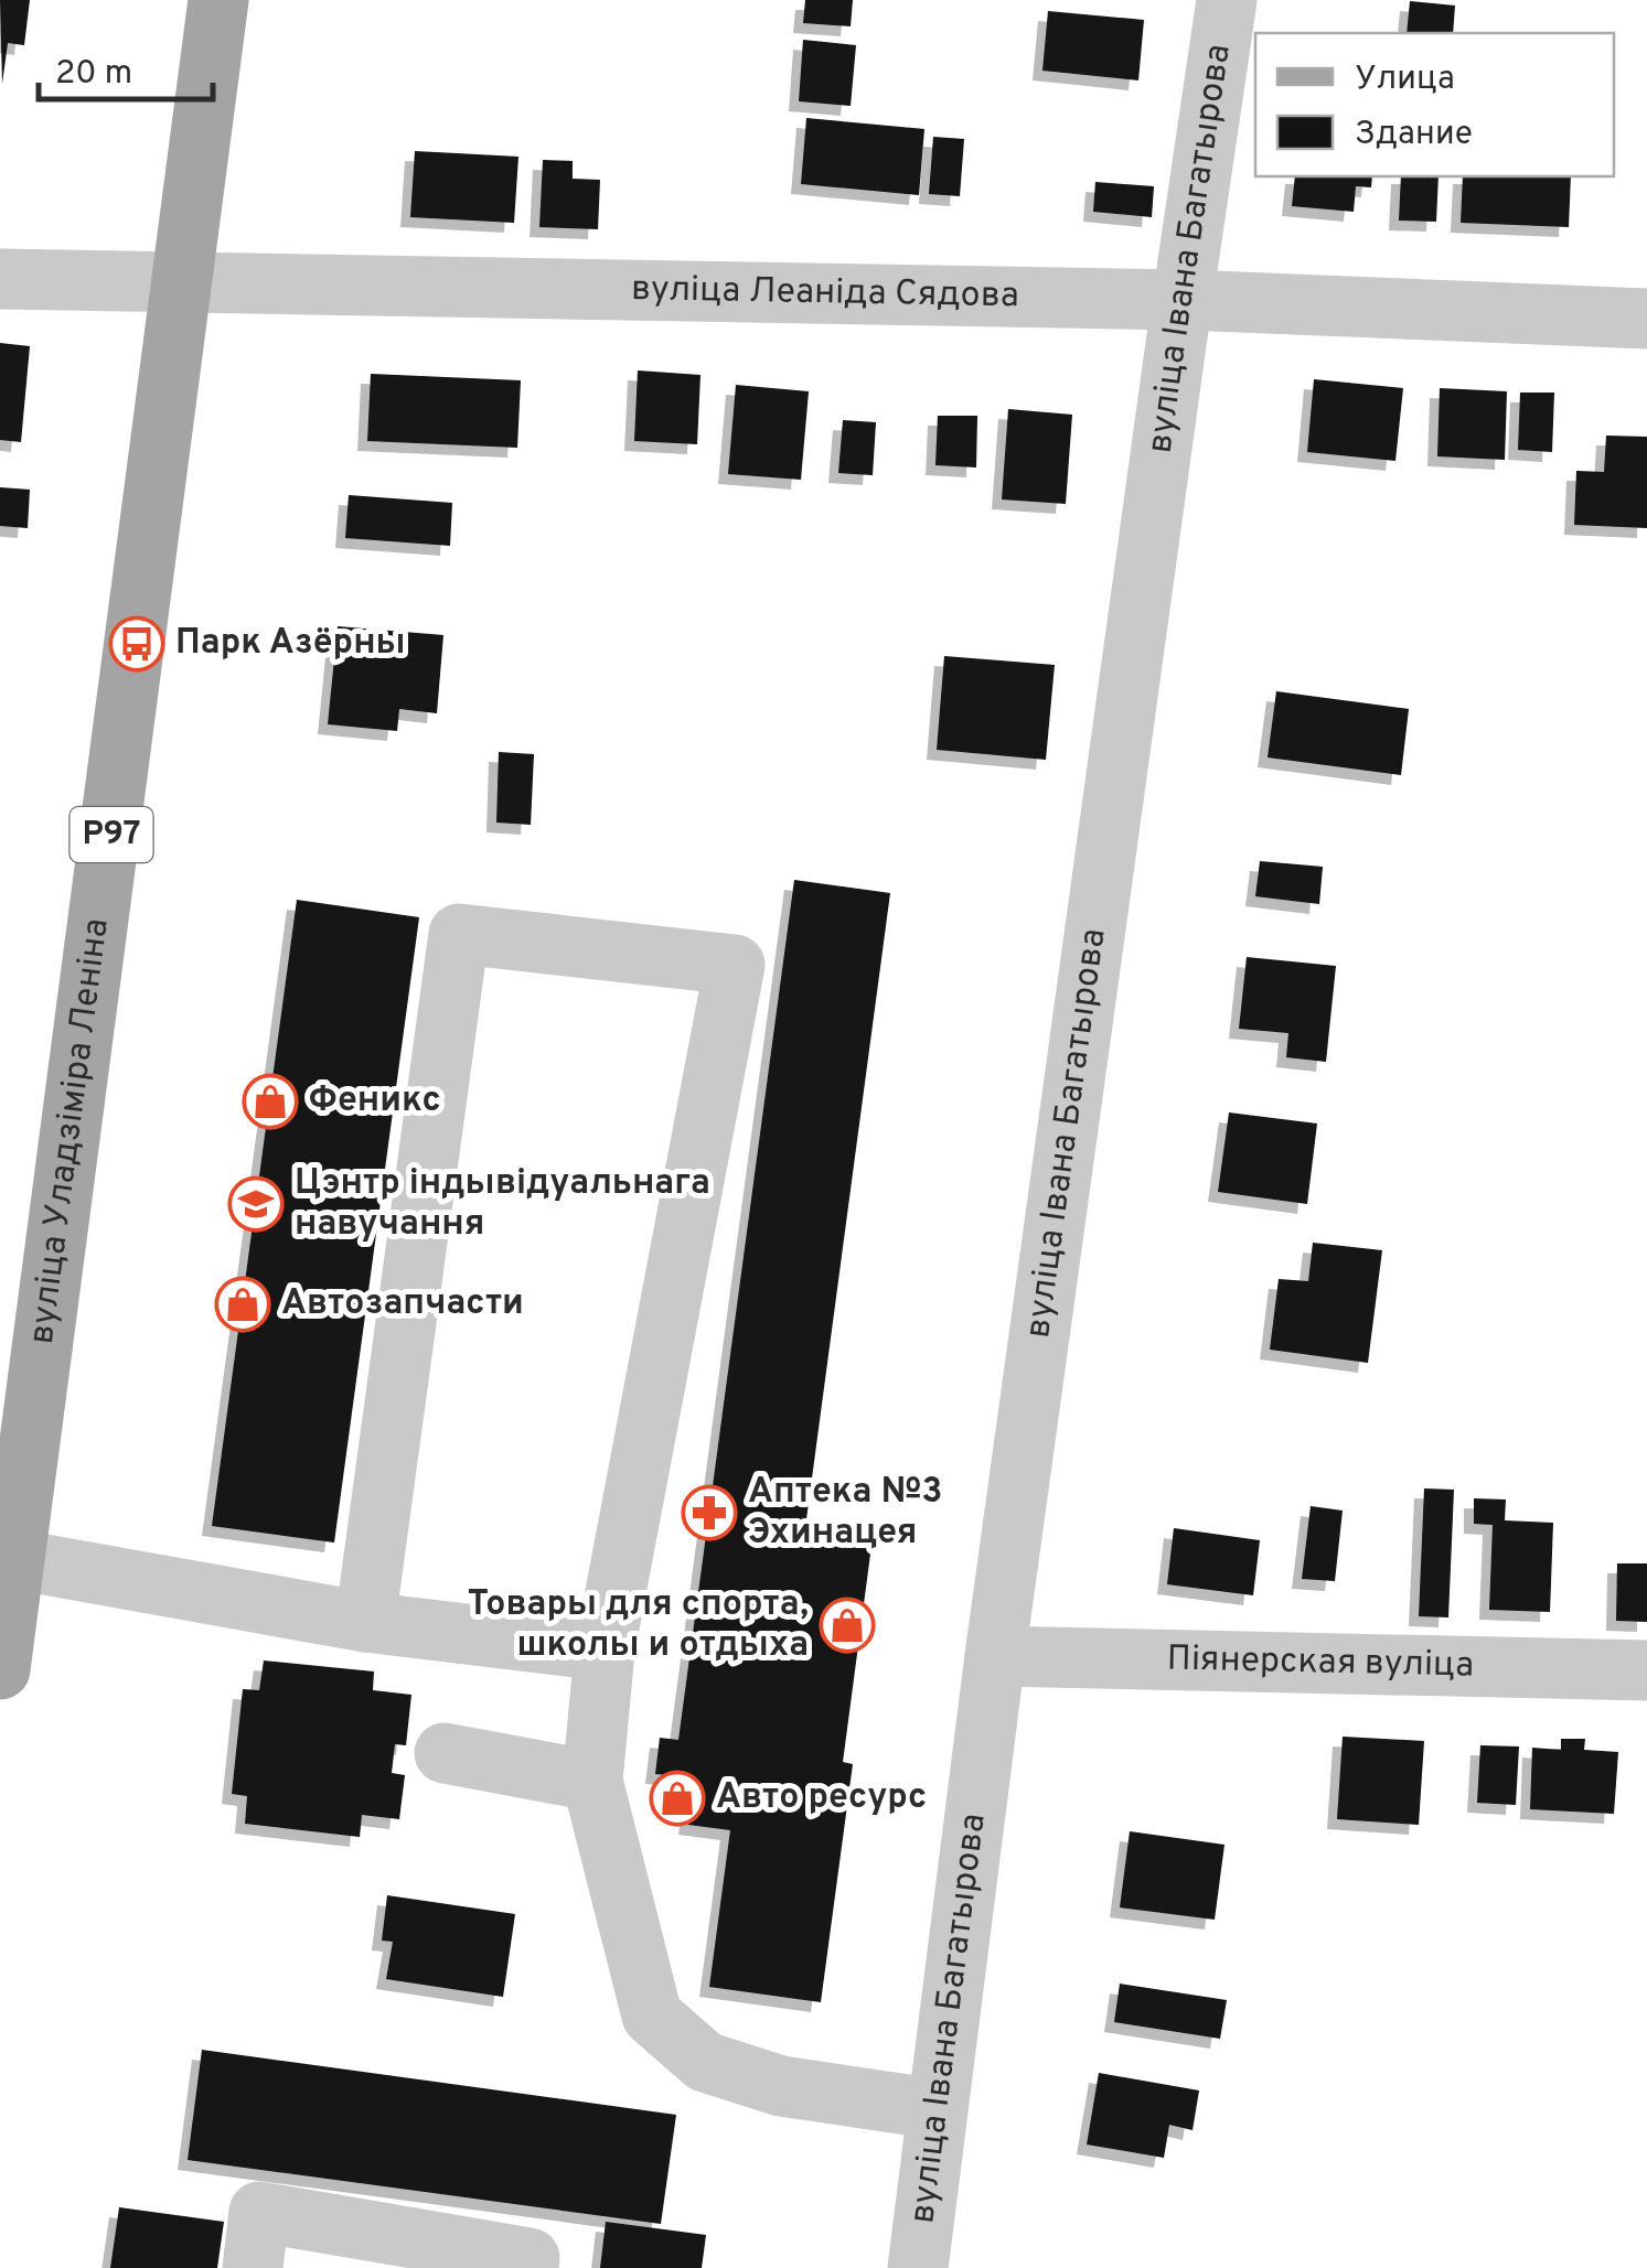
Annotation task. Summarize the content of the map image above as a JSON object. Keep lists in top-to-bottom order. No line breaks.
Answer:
{"streets":{"main road":["Р97","вуліца Уладзіміра Леніна"],"street":["вуліца Івана Багатырова","вуліца Леаніда Сядова","Піянерская вуліца"]},"crossings":[["вуліца Івана Багатырова","вуліца Леаніда Сядова"],["вуліца Івана Багатырова","Піянерская вуліца"],["вуліца Леаніда Сядова","вуліца Уладзіміра Леніна"]],"places":{"bus stop":["Парк Азёрны"],"shop":["Феникс","Автозапчасти","Товары для спорта, школы и отдыха","Авто ресурс"],"school or university":["Цэнтр індывідуальнага навучання"],"pharmacy":["Аптека №3 Эхинацея"]},"legend":["Улица","Здание"],"scale_bar":"20 m"}
